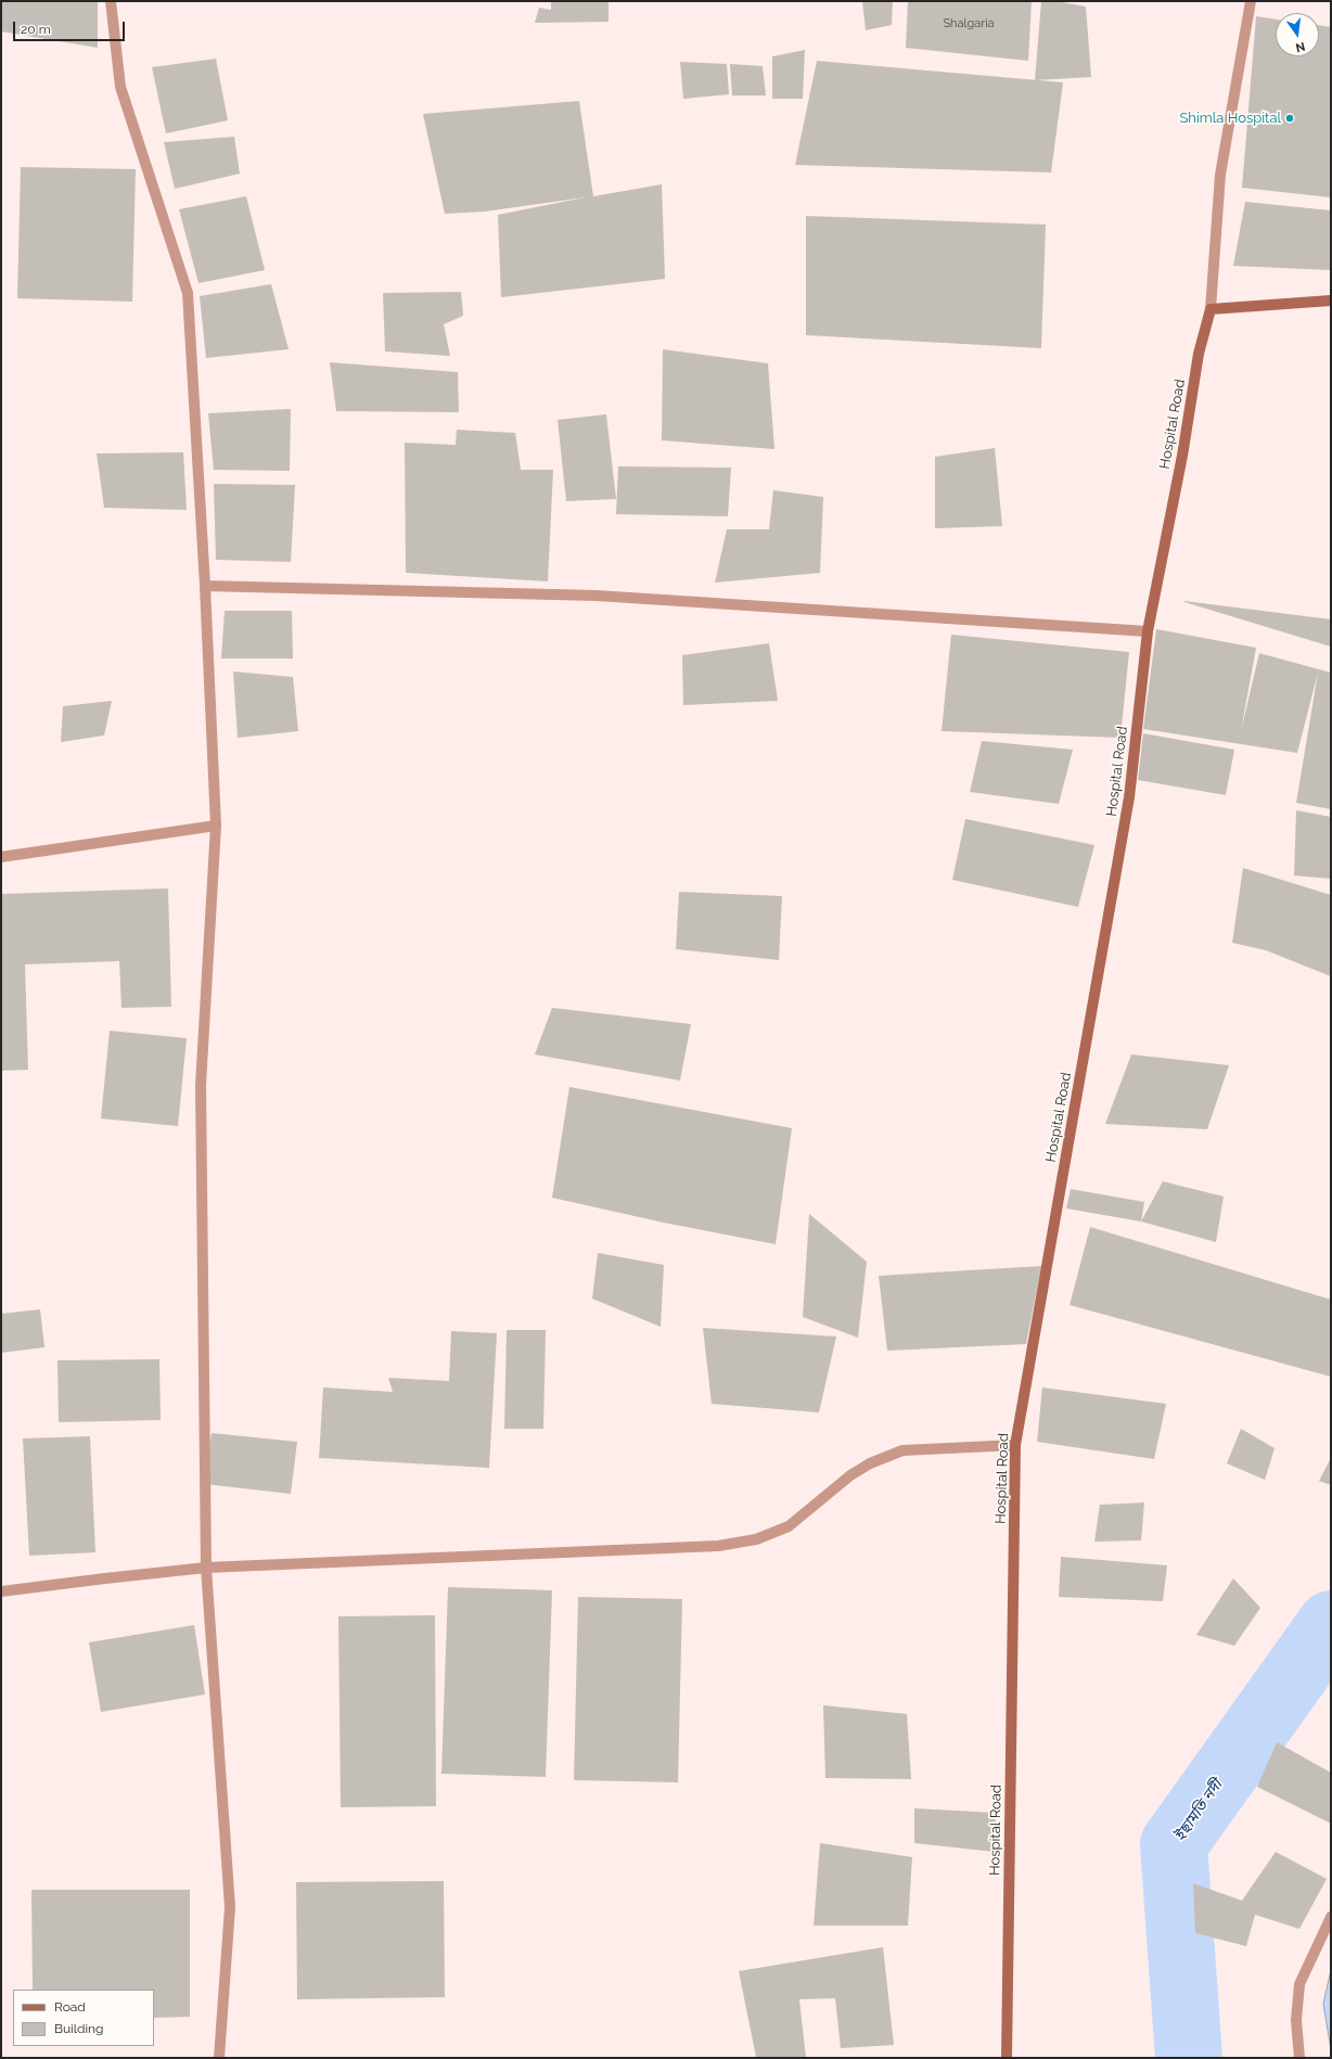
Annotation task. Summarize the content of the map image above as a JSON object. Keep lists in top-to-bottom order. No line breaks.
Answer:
{"streets":{"main road":["Hospital Road"]},"water":["ইছামতি নদী"],"places":["Shimla Hospital"],"house_numbers":["Shalgaria"],"legend":["Road","Building"],"scale_bar":"20 m","north":"bottom"}
